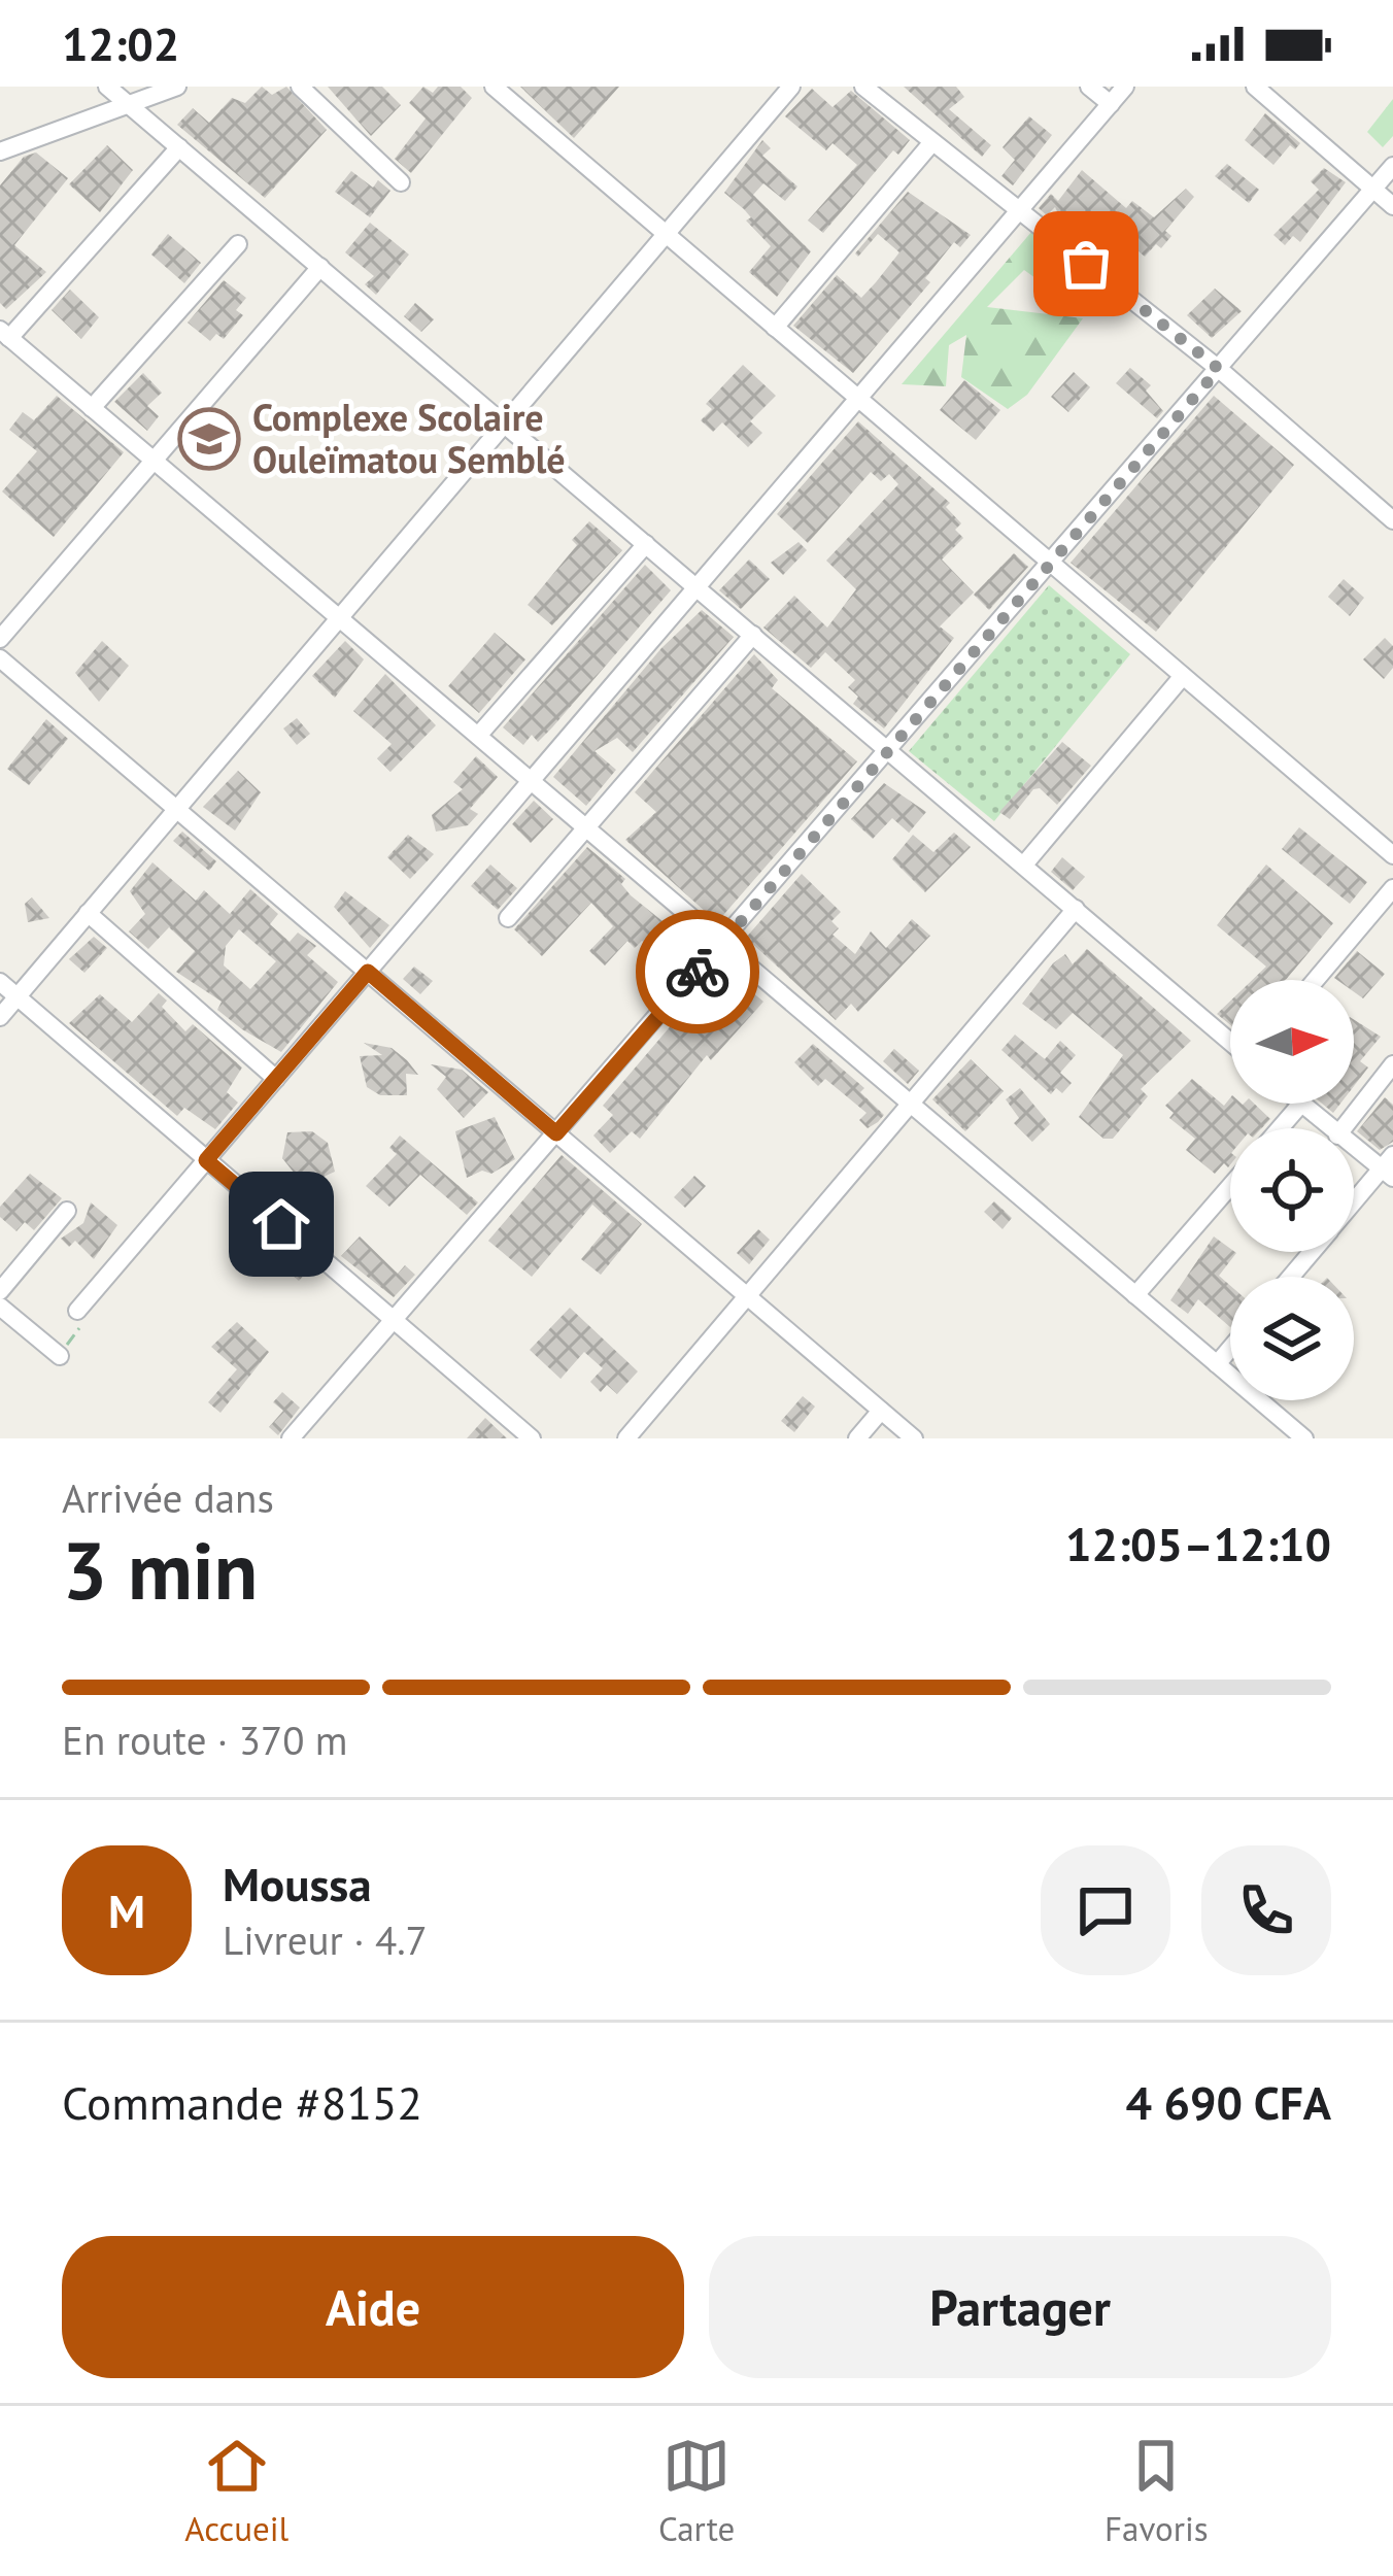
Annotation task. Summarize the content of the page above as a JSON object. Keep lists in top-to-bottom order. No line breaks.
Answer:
{"places":{"school or university":["Complexe Scolaire Ouleïmatou Semblé"]},"north":"right","page":{"status":"12:02","heading":["3 min","Arrivée dans","12:05–12:10"],"panel":["Moussa","Livreur · 4.7","Commande #8152","4 690 CFA"],"bar":"En route · 370 m","round":"M","buttons":["Aide","Partager"],"tabs":["Accueil","Carte","Favoris"]}}
